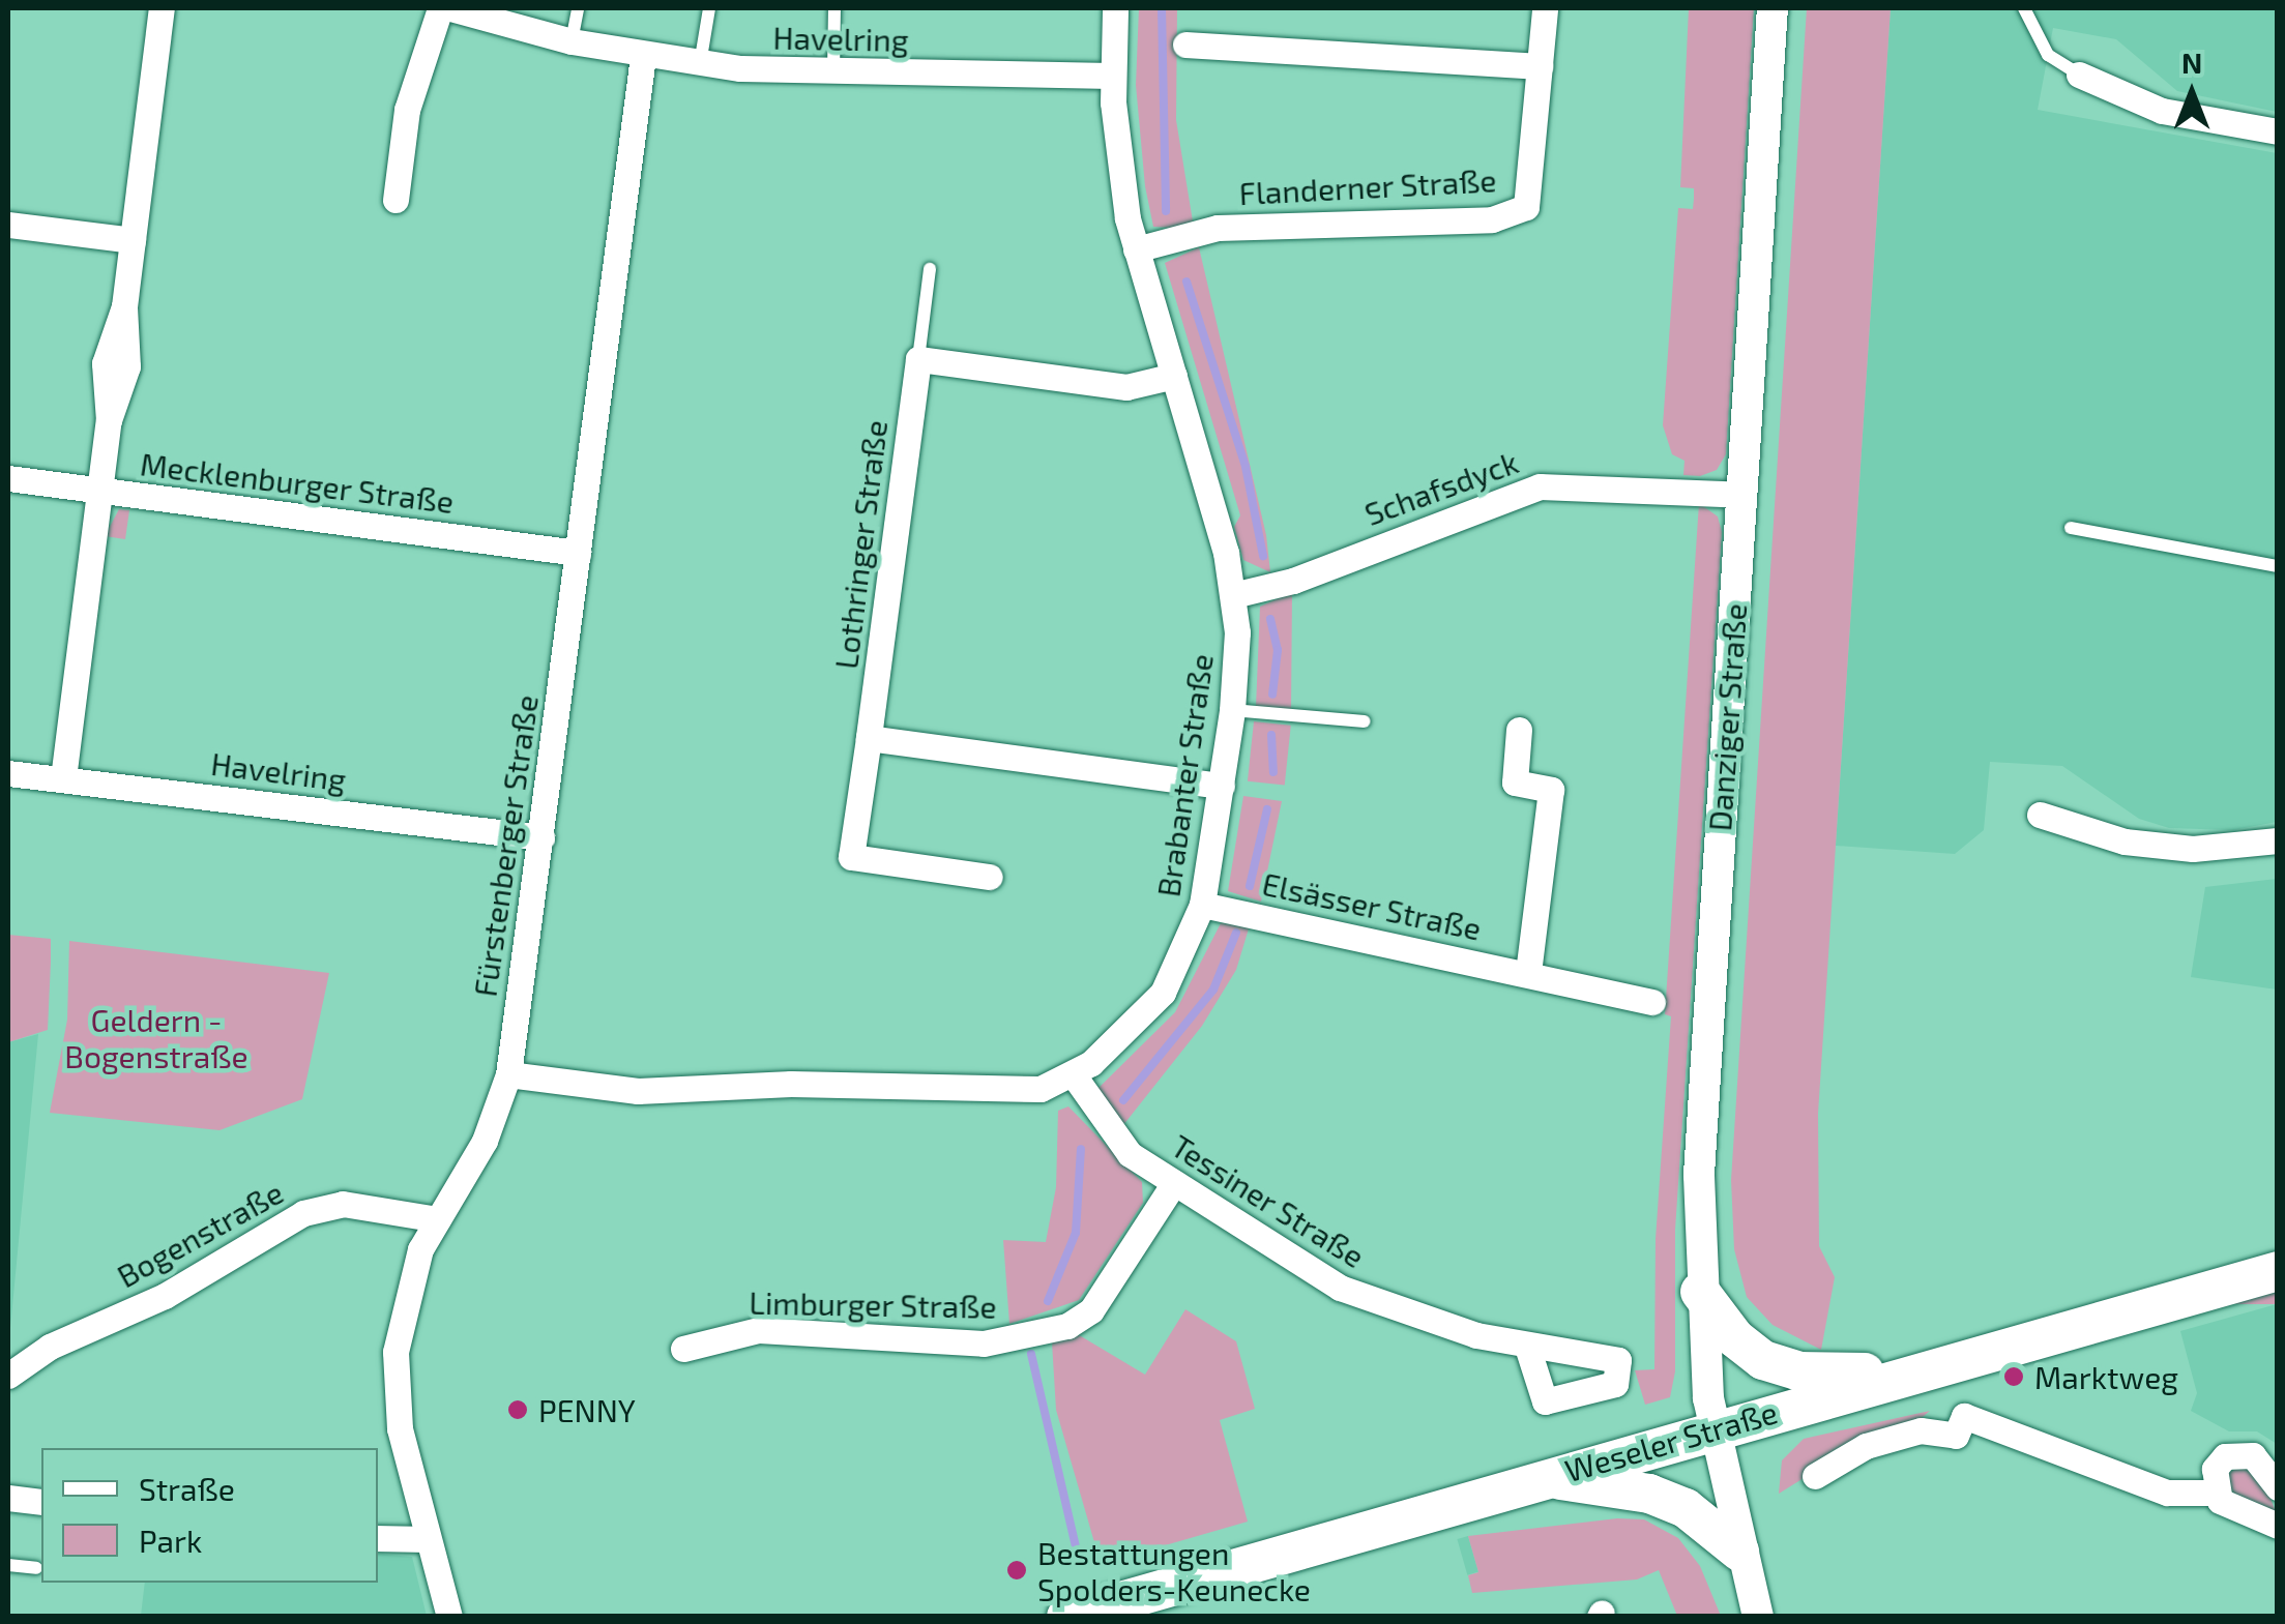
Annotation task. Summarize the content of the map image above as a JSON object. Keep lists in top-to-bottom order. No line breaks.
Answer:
{"streets":{"main road":["Weseler Straße"],"street":["Havelring","Flanderner Straße","Mecklenburger Straße","Schafsdyck","Lothringer Straße","Danziger Straße","Brabanter Straße","Fürstenberger Straße","Elsässer Straße","Tessiner Straße","Bogenstraße","Limburger Straße"]},"crossings":[["Havelring","Brabanter Straße"],["Havelring","Fürstenberger Straße"],["Flanderner Straße","Brabanter Straße"],["Mecklenburger Straße","Fürstenberger Straße"],["Schafsdyck","Danziger Straße"],["Schafsdyck","Brabanter Straße"],["Danziger Straße","Weseler Straße"],["Brabanter Straße","Fürstenberger Straße"],["Brabanter Straße","Elsässer Straße"],["Brabanter Straße","Tessiner Straße"],["Fürstenberger Straße","Bogenstraße"],["Tessiner Straße","Limburger Straße"]],"parks":["Geldern - Bogenstraße"],"places":["Marktweg","PENNY","Bestattungen Spolders-Keunecke"],"legend":["Straße","Park"],"north":"top"}
